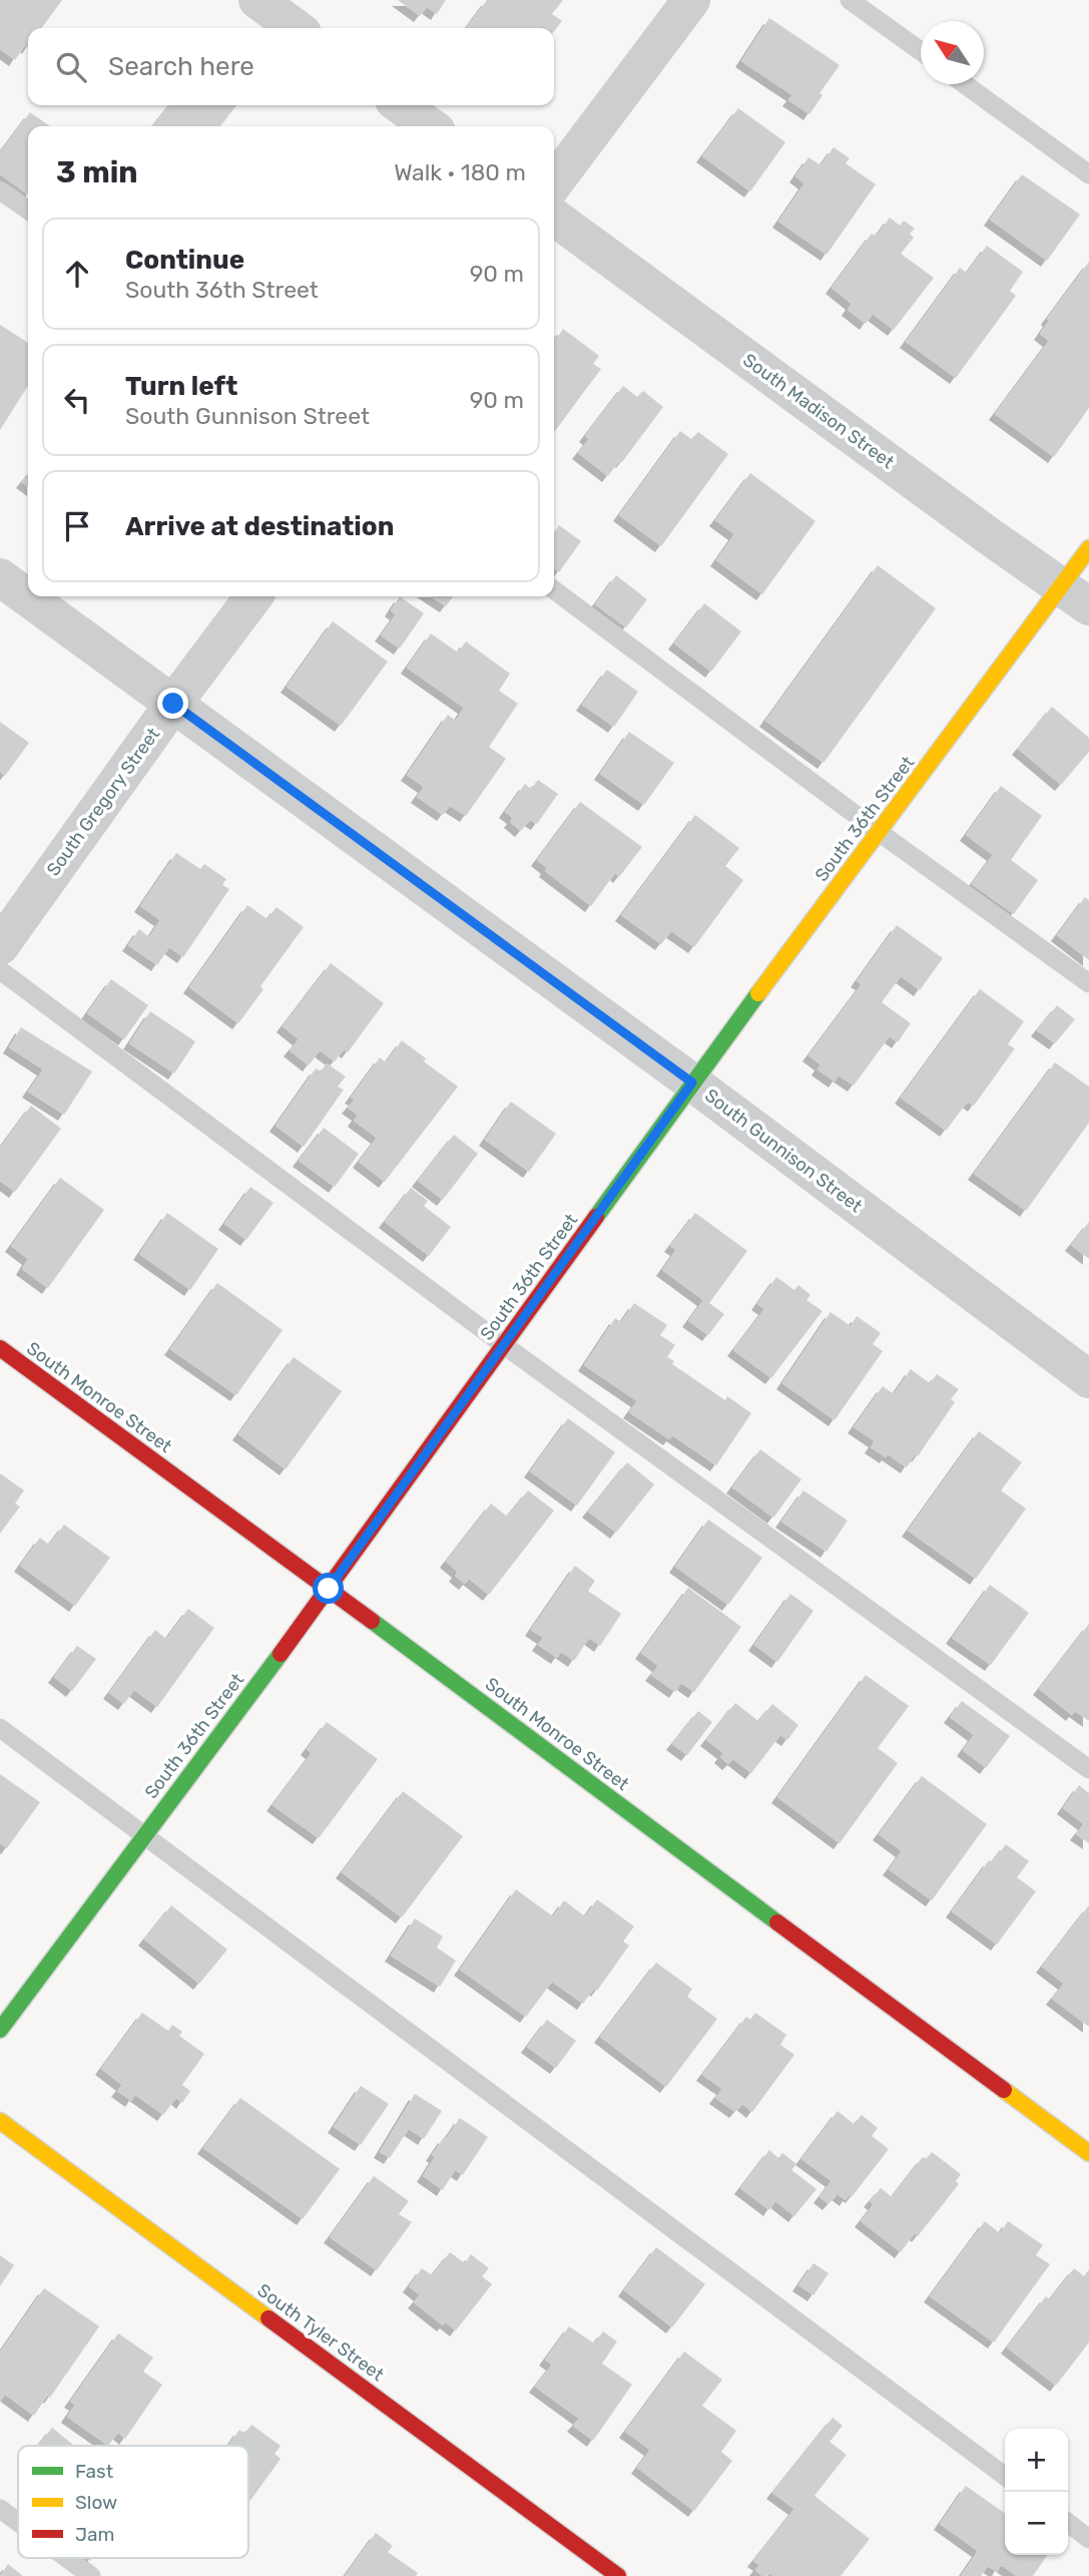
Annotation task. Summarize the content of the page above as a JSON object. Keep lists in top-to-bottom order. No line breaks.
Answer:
{"streets":{"street":["South Madison Street","South Gregory Street","South 36th Street","South Gunnison Street","South Monroe Street","South Tyler Street"]},"crossings":[["South Madison Street","South 36th Street"],["South Gregory Street","South Gunnison Street"],["South 36th Street","South Gunnison Street"],["South 36th Street","South Monroe Street"]],"legend":["Fast","Slow","Jam"],"north":"top left","page":{"search":"Search here","heading":["3 min","Walk · 180 m"],"list":[["Continue","South 36th Street","90 m"],["Turn left","South Gunnison Street","90 m"],"Arrive at destination"],"map_buttons":["+","−"]}}
